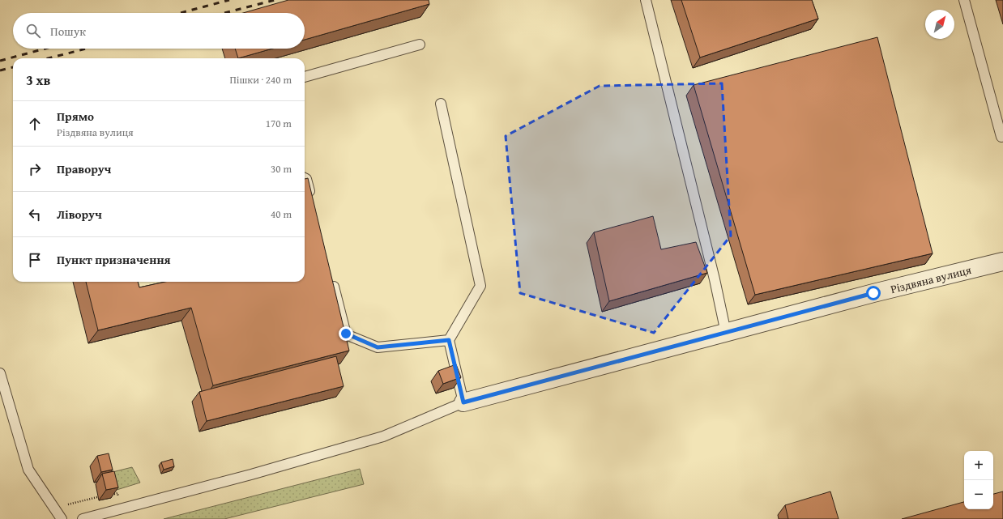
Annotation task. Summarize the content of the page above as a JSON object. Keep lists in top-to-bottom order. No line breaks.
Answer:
{"streets":{"street":["Різдвяна вулиця"]},"north":"top right","page":{"search":"Пошук","heading":["3 хв","Пішки · 240 m"],"list":[["Прямо","Різдвяна вулиця","170 m"],["Праворуч","30 m"],["Ліворуч","40 m"],"Пункт призначення"],"map_buttons":["+","−"]}}
